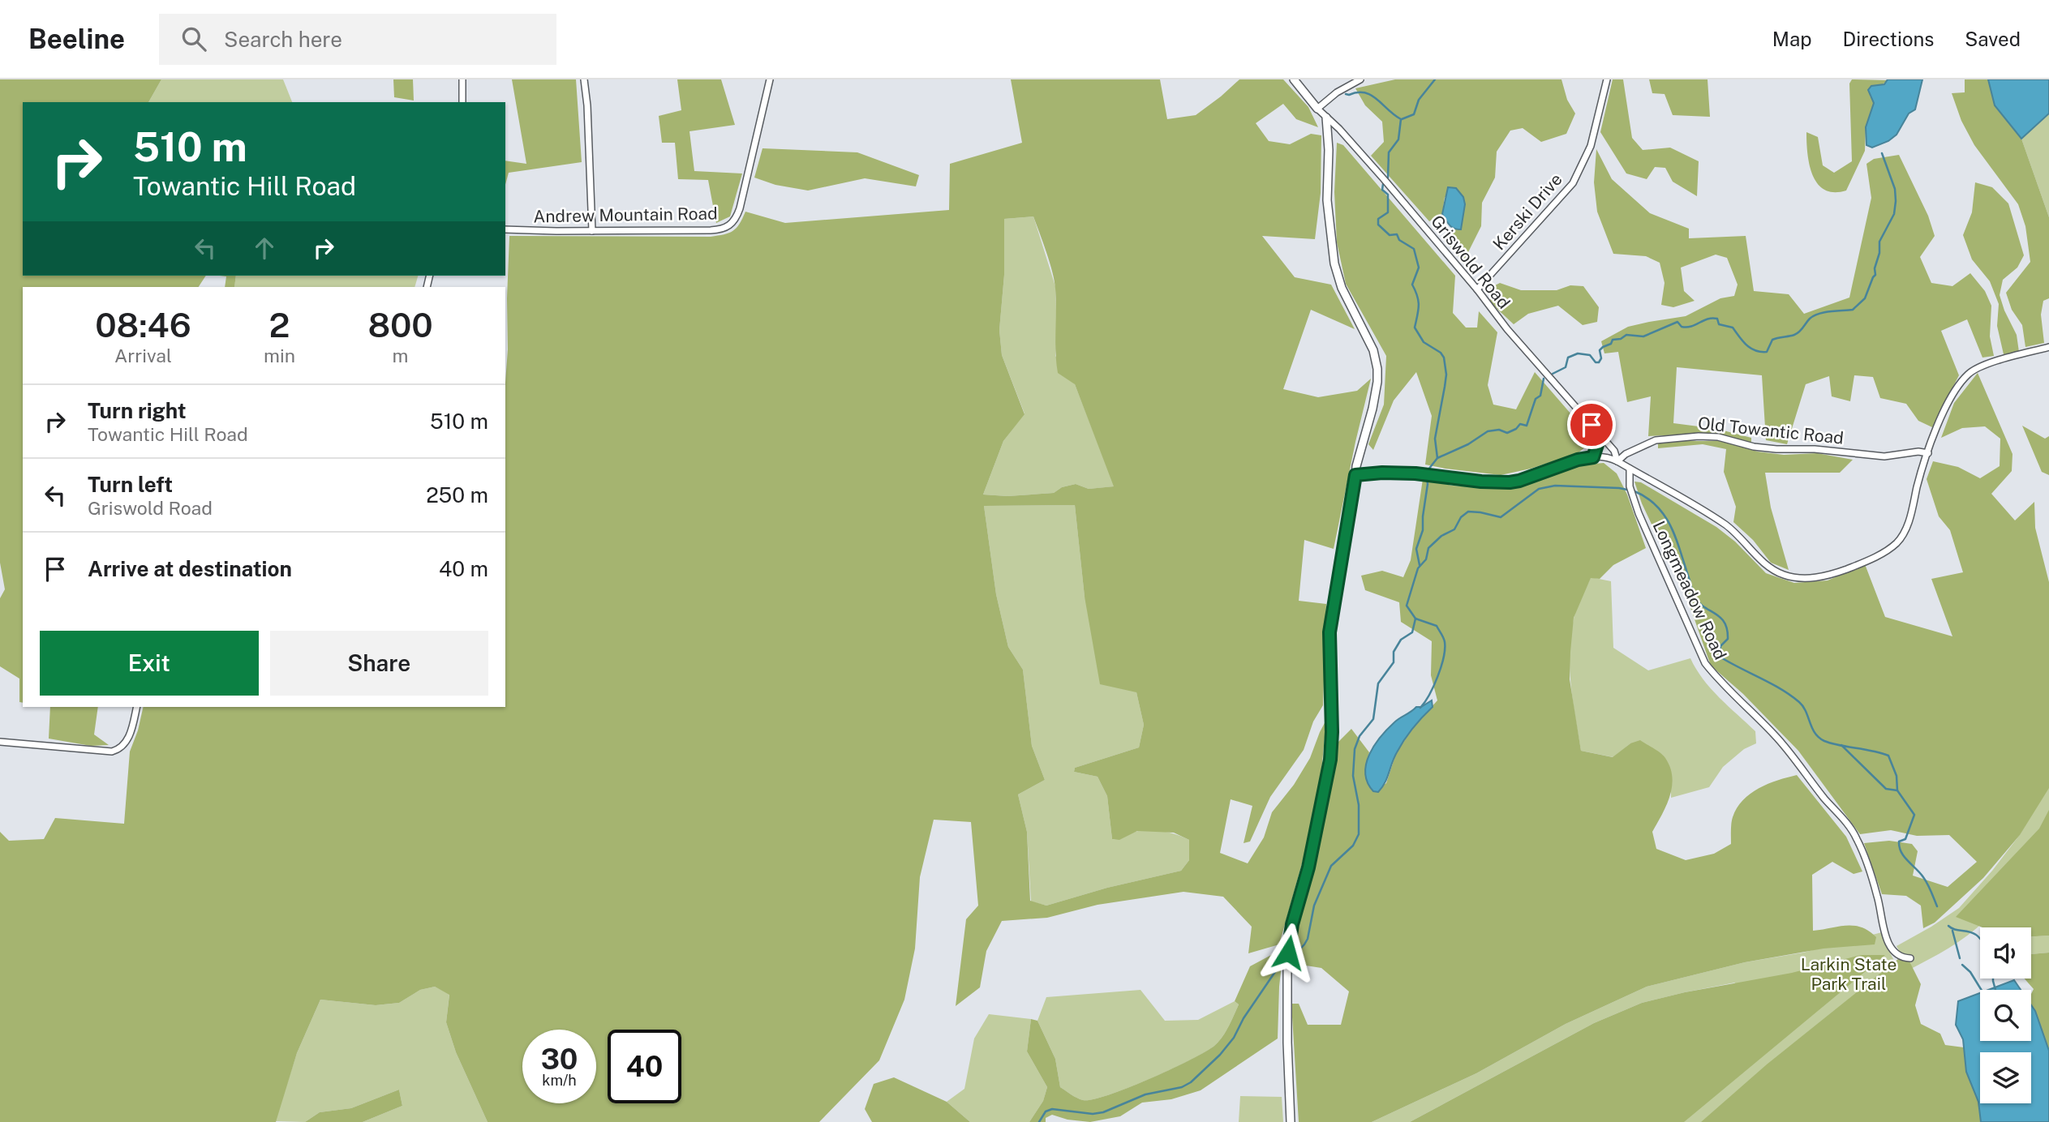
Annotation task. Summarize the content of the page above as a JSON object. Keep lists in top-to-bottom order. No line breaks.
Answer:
{"streets":{"street":["Kerski Drive","Andrew Mountain Road","Griswold Road","Old Towantic Road","Longmeadow Road"]},"crossings":[["Kerski Drive","Griswold Road"],["Griswold Road","Old Towantic Road"]],"parks":["Larkin State Park Trail"],"page":{"header":"Beeline","search":"Search here","nav":["Map","Directions","Saved"],"turn":["510 m","Towantic Hill Road"],"eta":["08:46","Arrival","2","min","800","m"],"list":[{"name":"Turn right","note":"Towantic Hill Road","value":"510 m"},{"name":"Turn left","note":"Griswold Road","value":"250 m"},{"name":"Arrive at destination","value":"40 m"}],"buttons":["Exit","Share"],"speed":"30 km/h","limit":"40"}}
